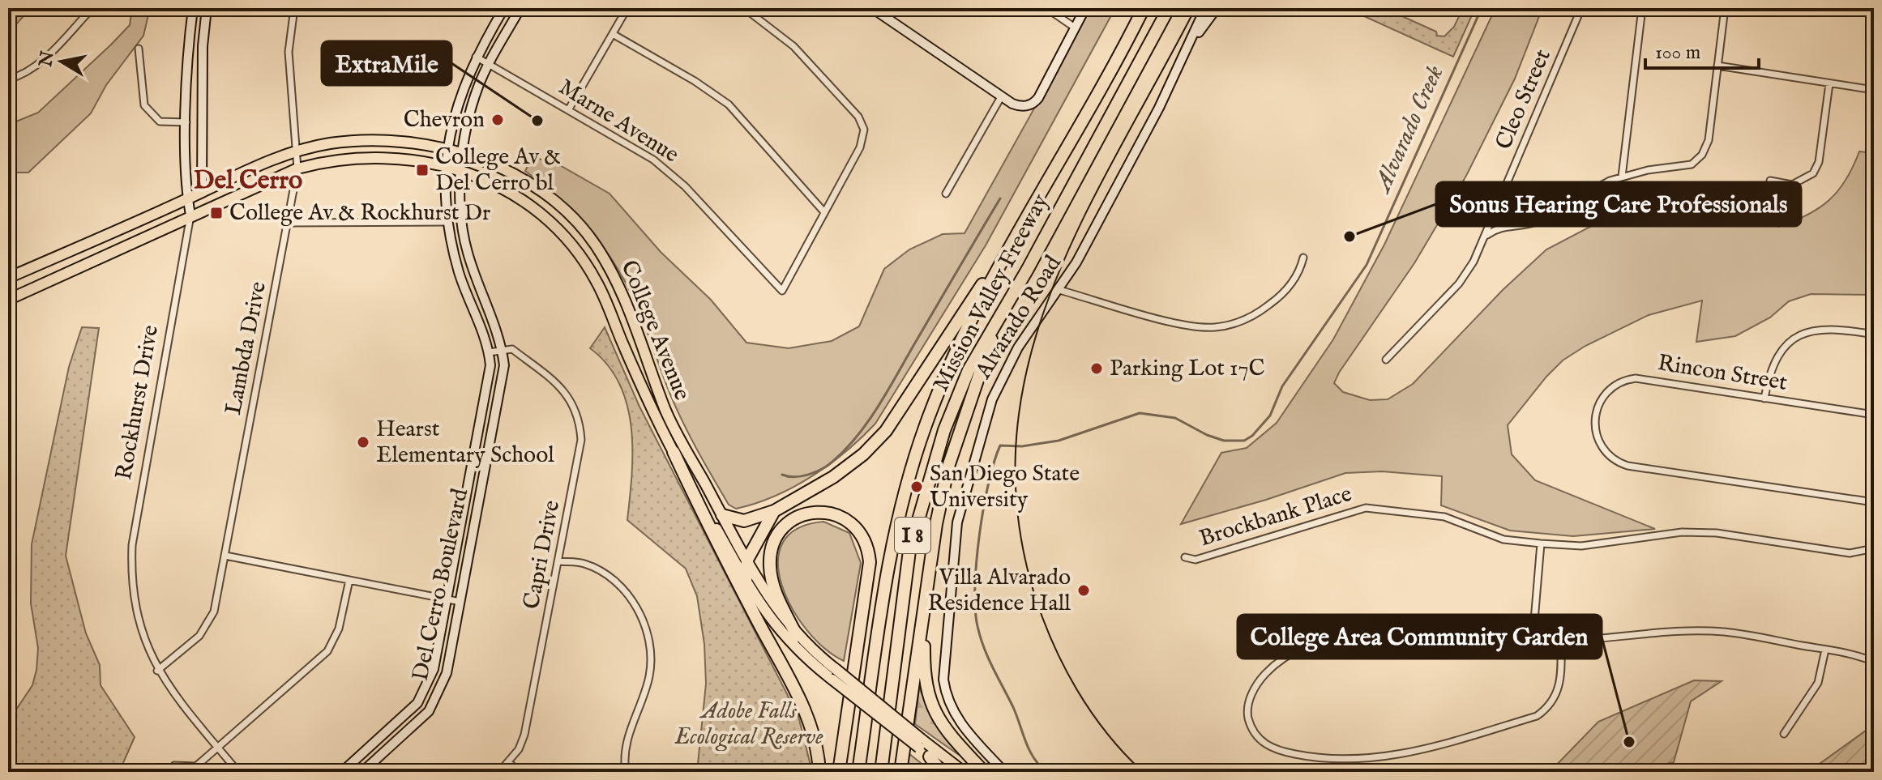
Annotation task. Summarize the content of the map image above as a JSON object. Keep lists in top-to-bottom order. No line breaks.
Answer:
{"streets":{"highway":["Mission Valley Freeway","I 8"],"main road":["College Avenue"],"street":["Cleo Street","Marne Avenue","Alvarado Road","Lambda Drive","Rincon Street","Rockhurst Drive","Brockbank Place","Capri Drive","Del Cerro Boulevard"]},"crossings":[["Marne Avenue","Del Cerro Boulevard"],["College Avenue","Lambda Drive"],["College Avenue","Rockhurst Drive"],["College Avenue","Del Cerro Boulevard"],["Lambda Drive","Rockhurst Drive"],["Capri Drive","Del Cerro Boulevard"]],"districts":["Del Cerro"],"water":["Alvarado Creek"],"parks":["Adobe Falls Ecological Reserve"],"places":{"other":["Chevron","ExtraMile","Sonus Hearing Care Professionals","Parking Lot 17C","Hearst Elementary School","San Diego State University","Villa Alvarado Residence Hall","College Area Community Garden"],"transit":["College Av & Del Cerro bl","College Av & Rockhurst Dr"]},"scale_bar":"100 m","north":"left"}
